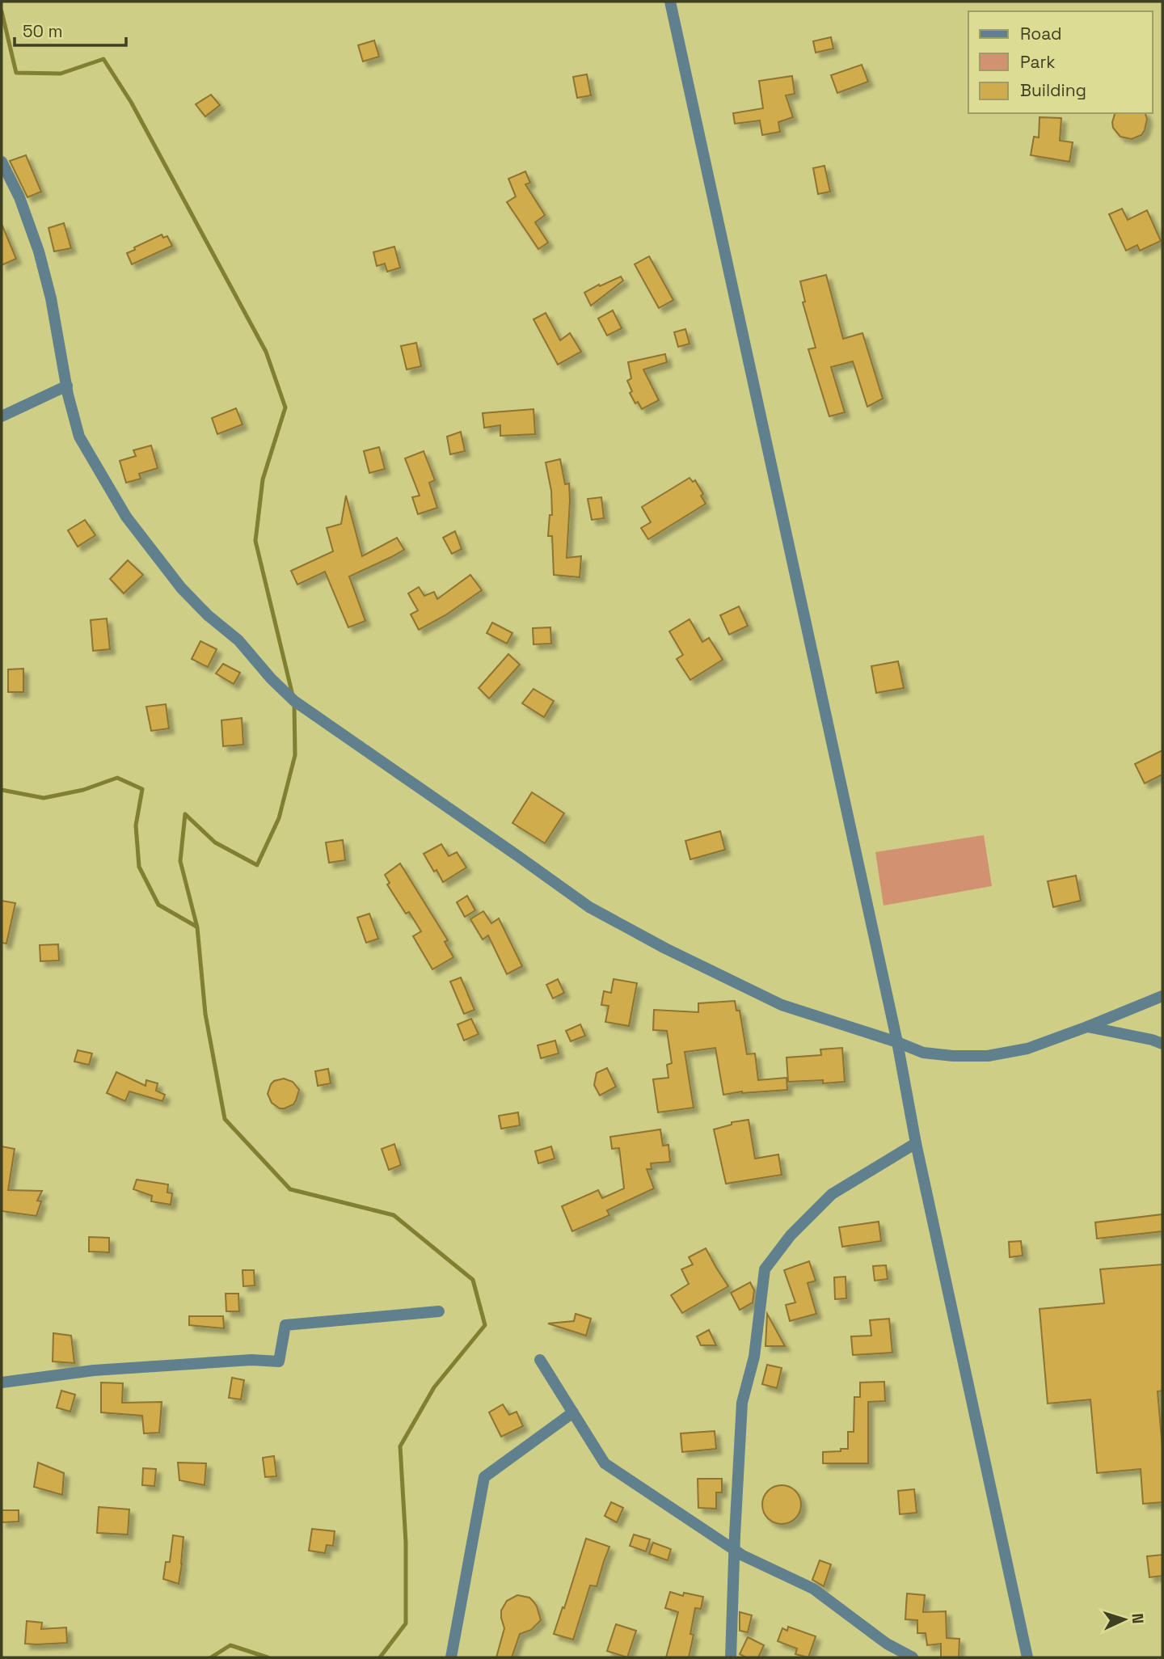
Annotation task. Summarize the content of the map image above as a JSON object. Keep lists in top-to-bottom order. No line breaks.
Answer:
{"legend":["Road","Park","Building"],"scale_bar":"50 m","north":"right"}
